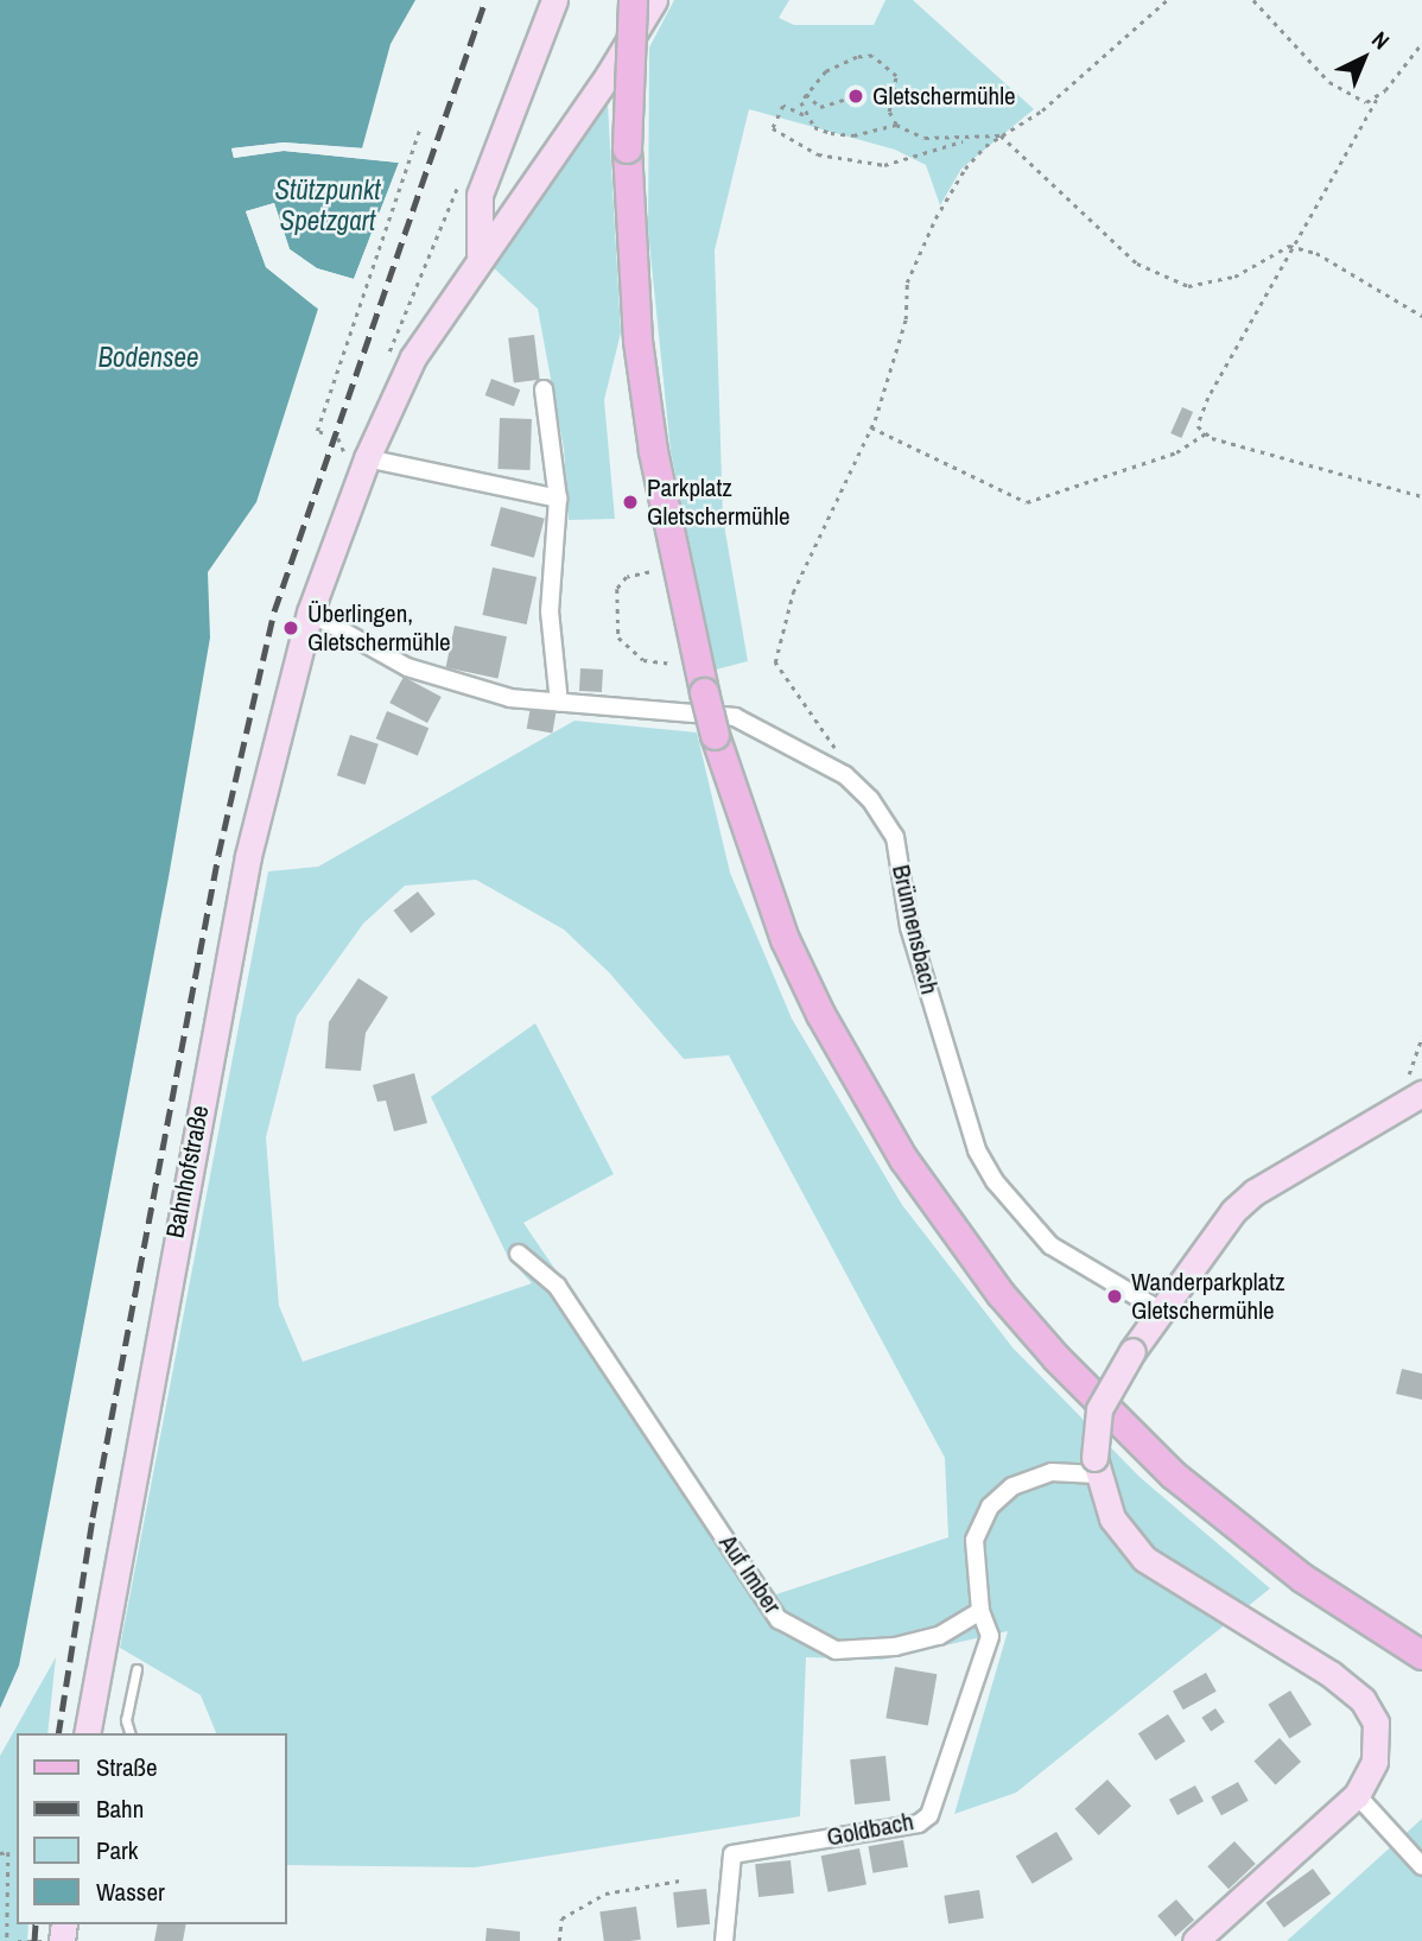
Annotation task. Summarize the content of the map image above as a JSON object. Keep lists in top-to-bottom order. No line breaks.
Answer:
{"streets":{"street":["Brünnensbach","Bahnhofstraße","Auf Imber","Goldbach"]},"crossings":[["Brünnensbach","Bahnhofstraße"],["Auf Imber","Goldbach"]],"water":["Stützpunkt Spetzgart","Bodensee"],"places":["Gletschermühle","Parkplatz Gletschermühle","Überlingen, Gletschermühle","Wanderparkplatz Gletschermühle"],"legend":["Straße","Bahn","Park","Wasser"],"north":"top right"}
